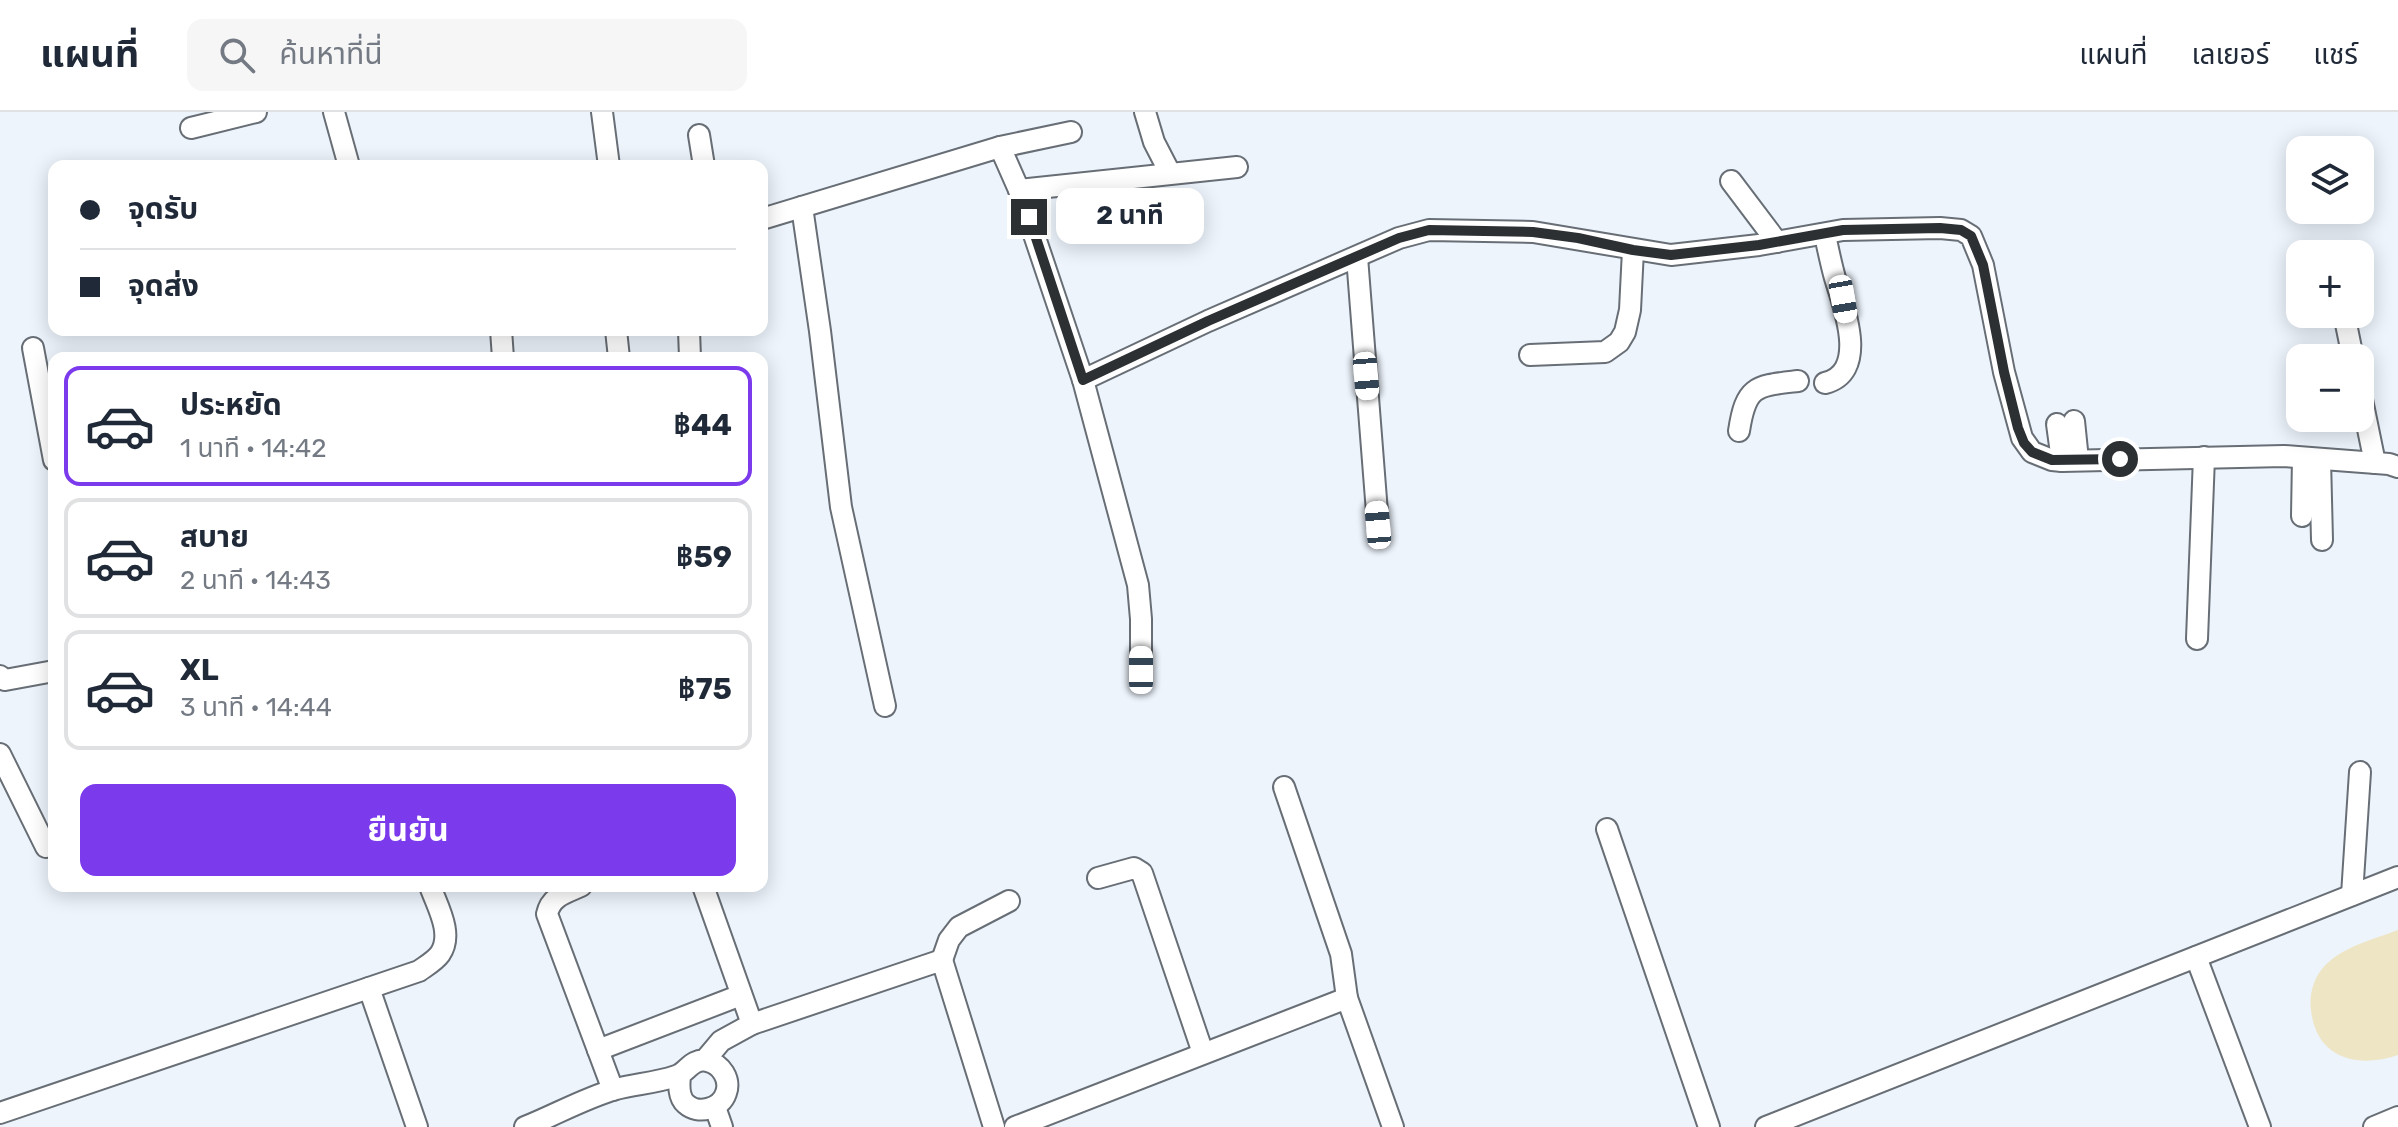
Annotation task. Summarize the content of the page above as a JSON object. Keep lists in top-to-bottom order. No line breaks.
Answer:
{"page":{"header":"แผนที่","search":"ค้นหาที่นี่","nav":["แผนที่","เลเยอร์","แชร์"],"map_buttons":["+","−"],"banner":["จุดรับ","จุดส่ง"],"bubble":"2 นาที","list":[{"name":"ประหยัด","note":"1 นาที · 14:42","value":"฿44"},{"name":"สบาย","note":"2 นาที · 14:43","value":"฿59"},{"name":"XL","note":"3 นาที · 14:44","value":"฿75"}],"buttons":"ยืนยัน"}}
